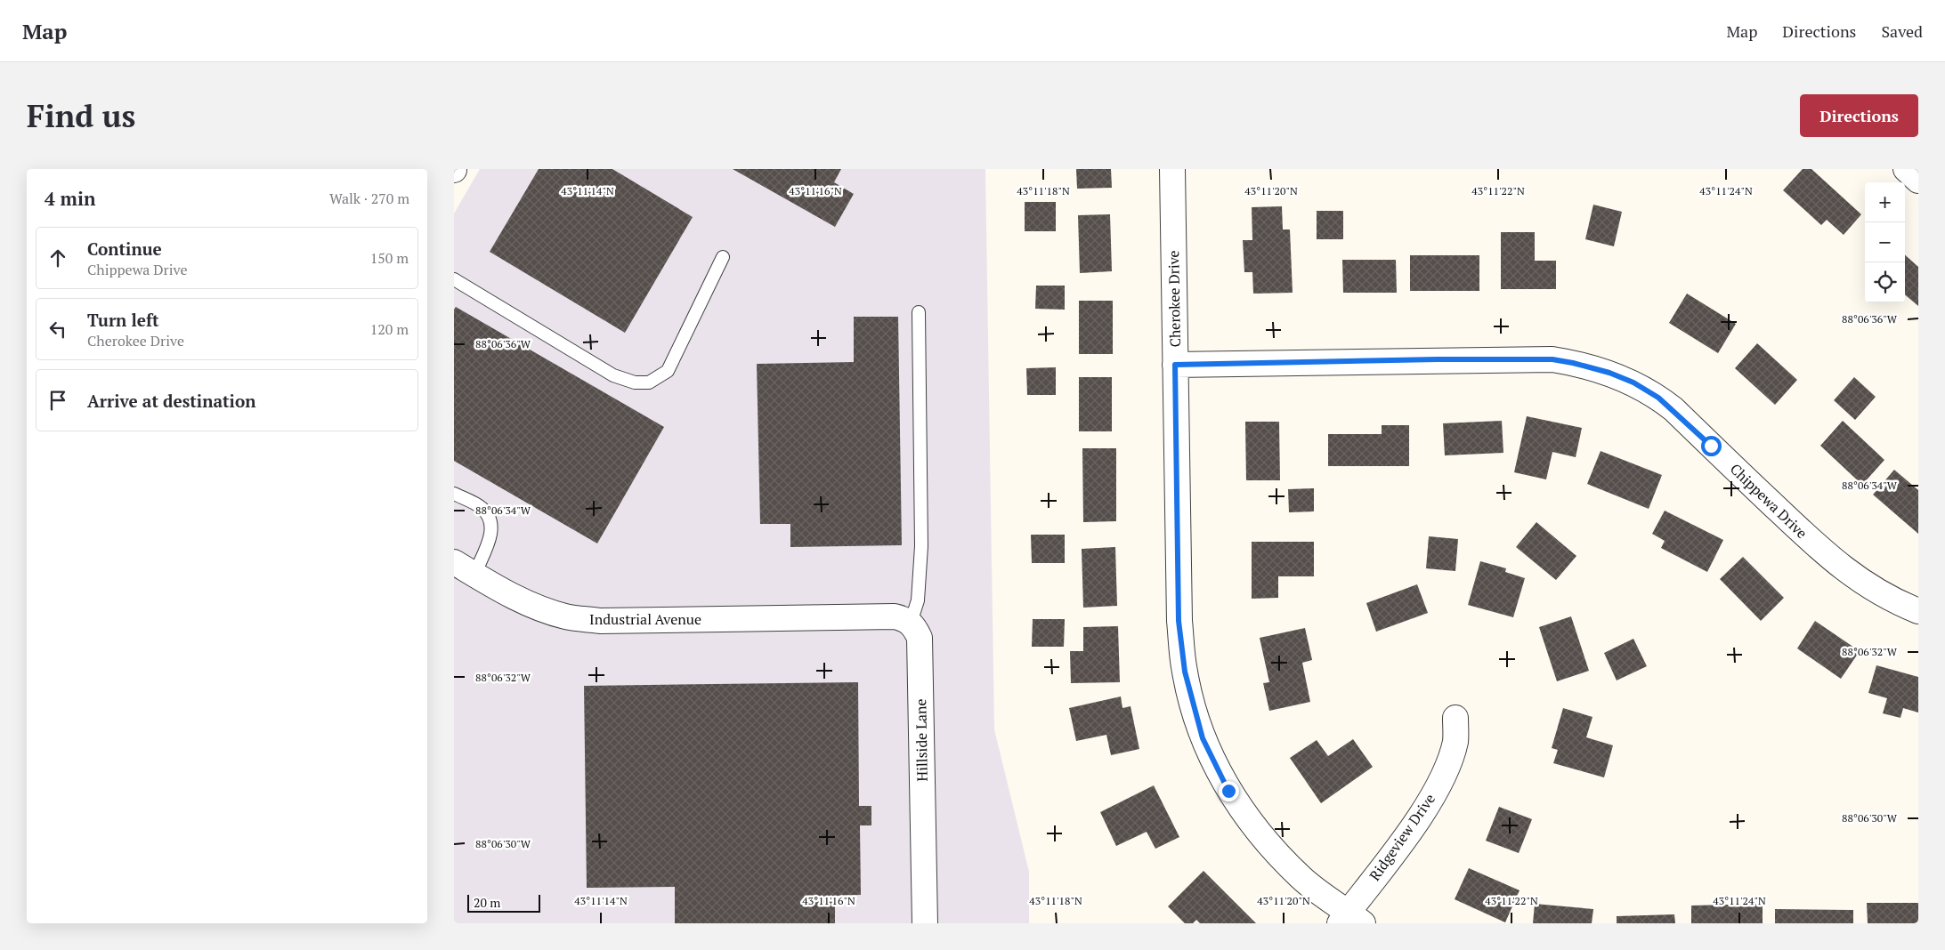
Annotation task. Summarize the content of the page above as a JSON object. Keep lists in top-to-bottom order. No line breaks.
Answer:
{"streets":{"street":["Cherokee Drive","Chippewa Drive","Industrial Avenue","Hillside Lane","Ridgeview Drive"]},"crossings":[["Cherokee Drive","Chippewa Drive"],["Cherokee Drive","Ridgeview Drive"],["Industrial Avenue","Hillside Lane"]],"scale_bar":"20 m","page":{"header":"Map","nav":["Map","Directions","Saved"],"buttons":"Directions","title":"Find us","heading":["4 min","Walk · 270 m"],"map_buttons":["+","−"],"list":[["Continue","Chippewa Drive","150 m"],["Turn left","Cherokee Drive","120 m"],"Arrive at destination"],"scale":"20 m"},"coordinates":["43°11'14\"N","43°11'16\"N","43°11'18\"N","43°11'20\"N","43°11'22\"N","43°11'24\"N","88°06'36\"W","88°06'34\"W","88°06'32\"W","88°06'30\"W"]}
